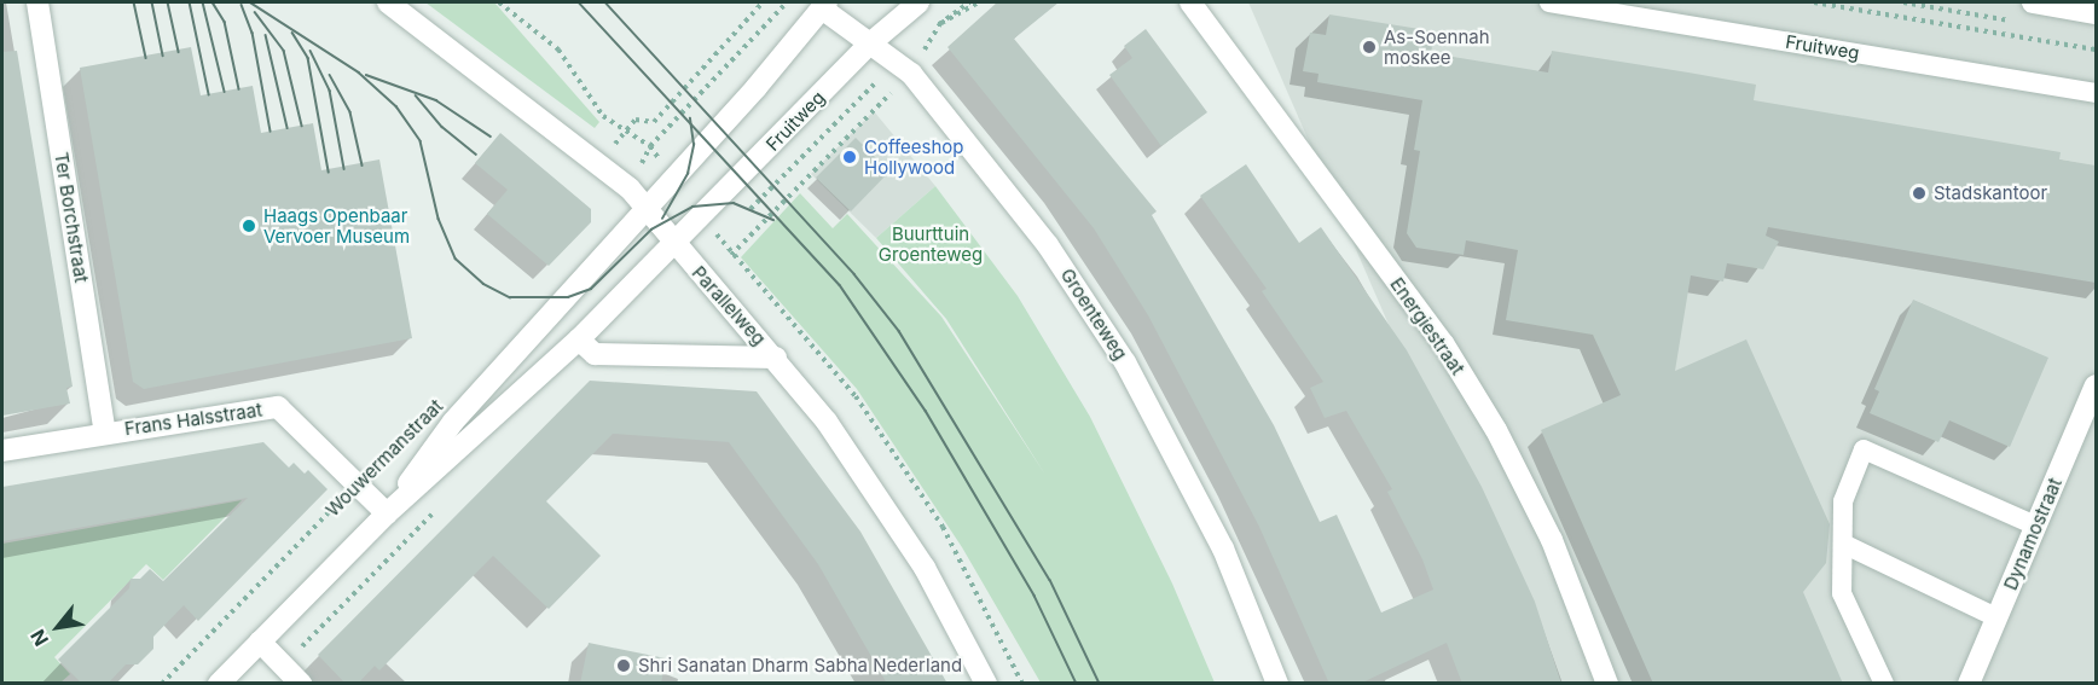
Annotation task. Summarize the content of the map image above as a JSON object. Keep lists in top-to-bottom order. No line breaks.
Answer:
{"streets":{"street":["Fruitweg","Ter Borchstraat","Parallelweg","Groenteweg","Energiestraat","Frans Halsstraat","Wouwermanstraat","Dynamostraat"]},"crossings":[["Fruitweg","Parallelweg"],["Fruitweg","Groenteweg"],["Fruitweg","Wouwermanstraat"],["Ter Borchstraat","Frans Halsstraat"],["Parallelweg","Wouwermanstraat"],["Frans Halsstraat","Wouwermanstraat"]],"parks":["Buurttuin Groenteweg"],"places":["As-Soennah moskee","Coffeeshop Hollywood","Stadskantoor","Haags Openbaar Vervoer Museum","Shri Sanatan Dharm Sabha Nederland"],"north":"bottom left"}
